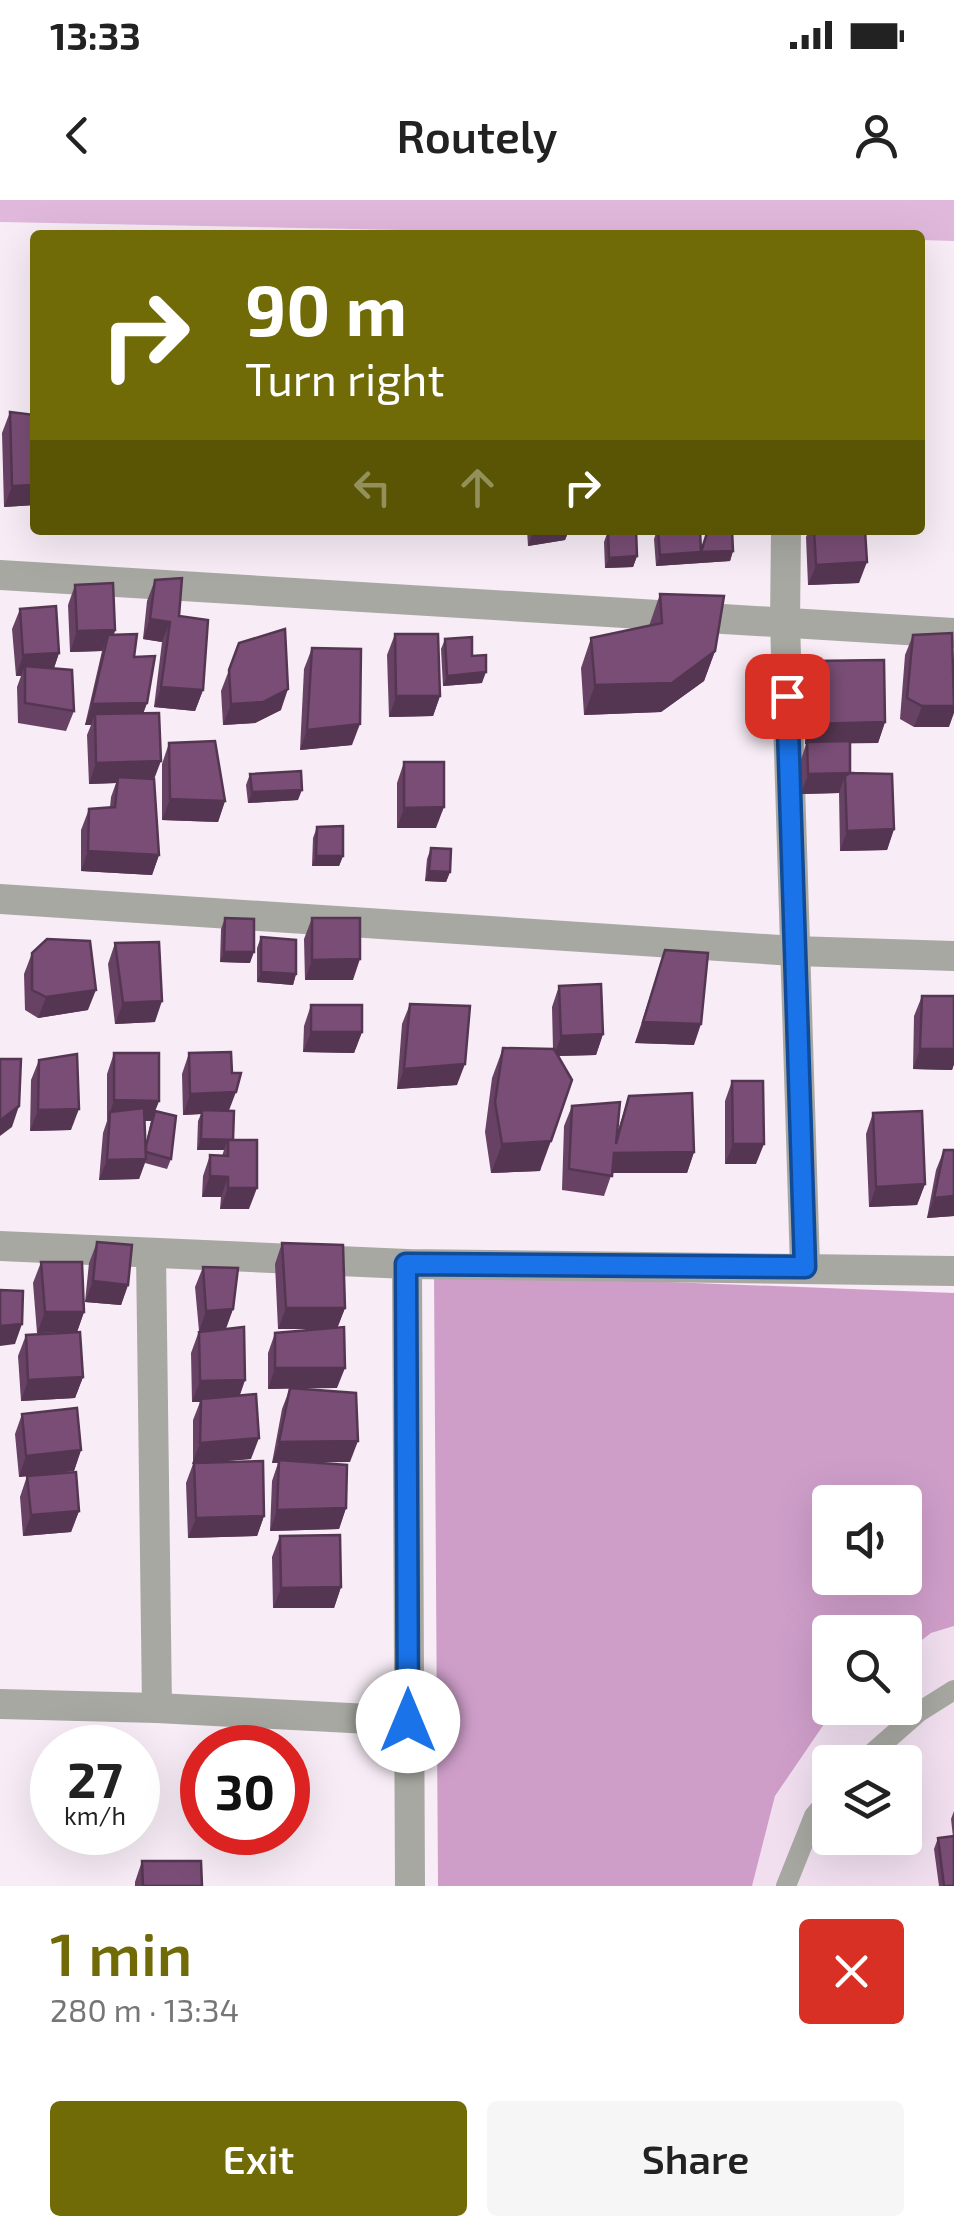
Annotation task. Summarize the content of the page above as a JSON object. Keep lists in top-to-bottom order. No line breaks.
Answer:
{"page":{"status":"13:33","header":"Routely","turn":["90 m","Turn right"],"speed":"27 km/h","limit":"30","heading":["1 min","280 m · 13:34"],"buttons":["Exit","Share"]}}
